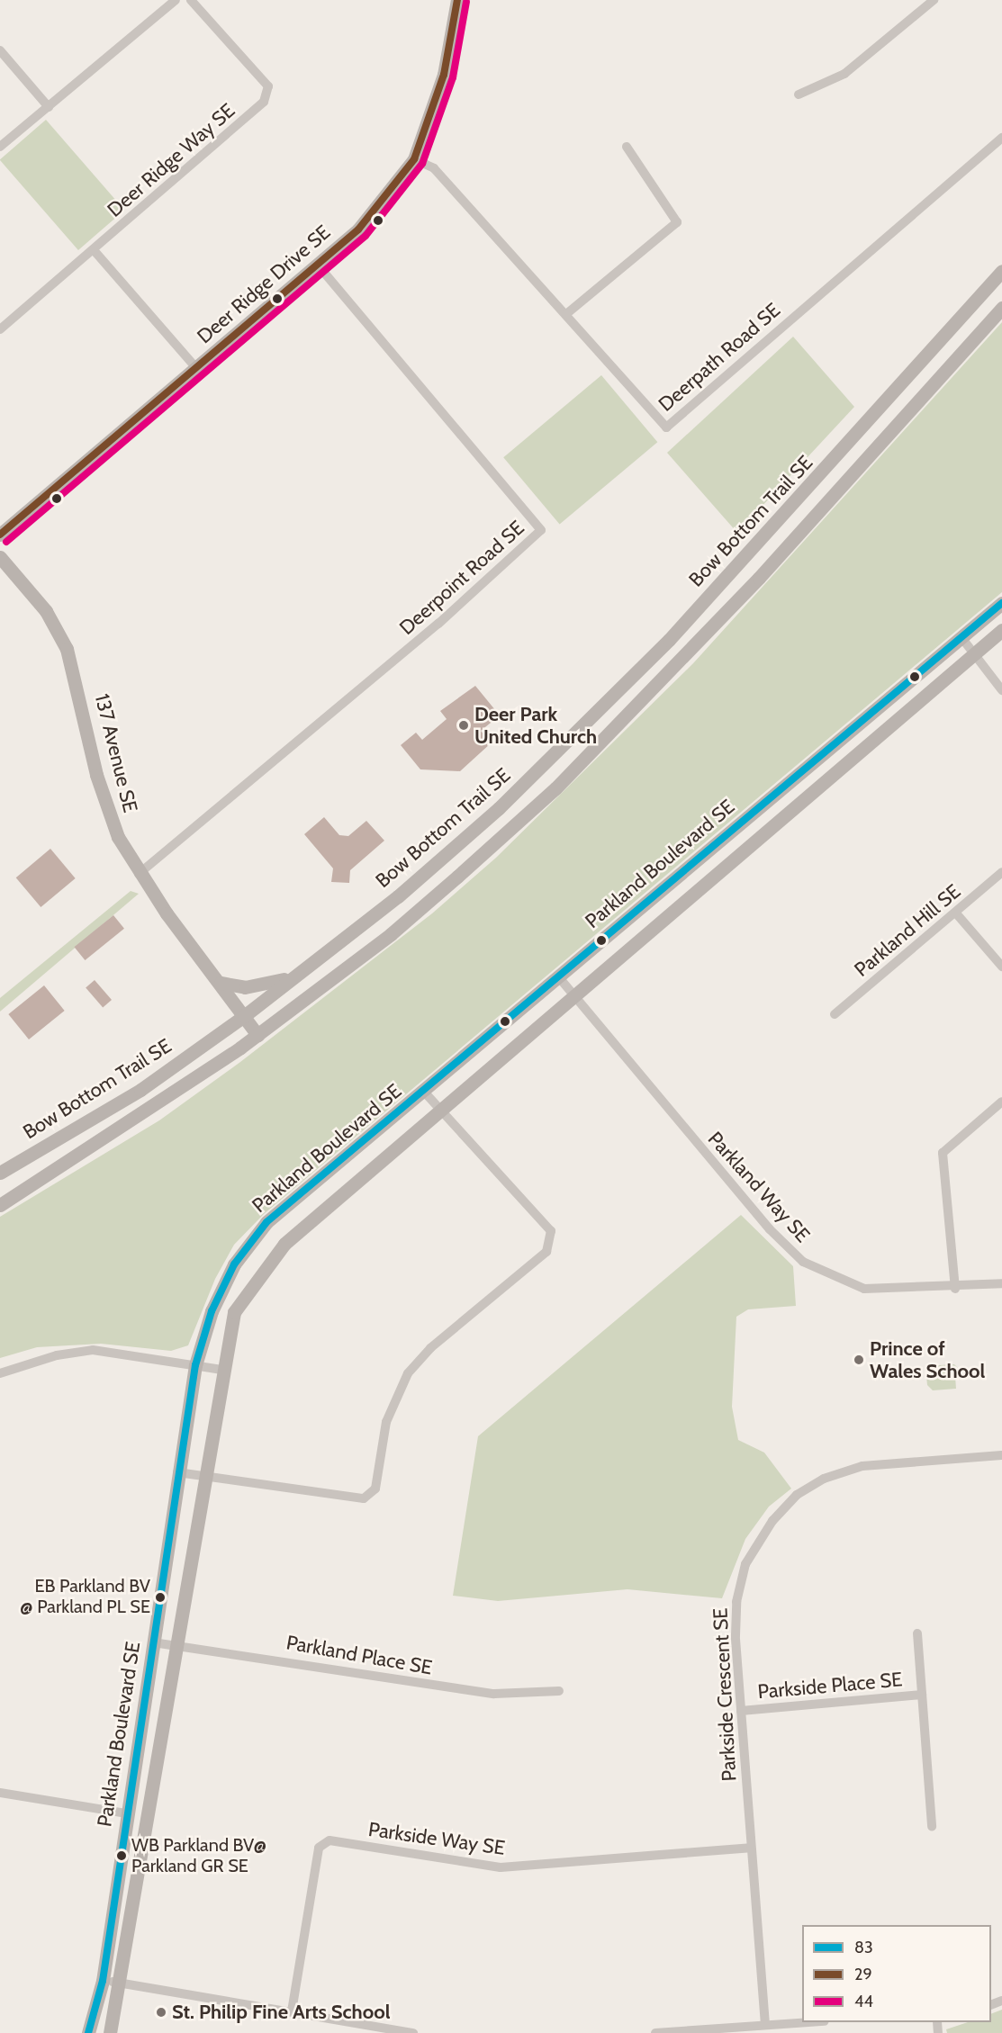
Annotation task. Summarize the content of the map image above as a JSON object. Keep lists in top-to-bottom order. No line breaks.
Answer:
{"streets":{"street":["Deer Ridge Way SE","Deer Ridge Drive SE","Deerpath Road SE","Bow Bottom Trail SE","Deerpoint Road SE","137 Avenue SE","Parkland Boulevard SE","Parkland Hill SE","Parkland Way SE","Parkland Place SE","Parkside Place SE","Parkside Crescent SE","Parkside Way SE"]},"crossings":[["Deer Ridge Drive SE","Deerpath Road SE"],["Deer Ridge Drive SE","Deerpoint Road SE"],["Bow Bottom Trail SE","137 Avenue SE"],["Deerpoint Road SE","137 Avenue SE"],["Parkland Boulevard SE","Parkland Way SE"],["Parkland Boulevard SE","Parkland Place SE"],["Parkside Place SE","Parkside Crescent SE"],["Parkside Crescent SE","Parkside Way SE"]],"places":["Deer Park United Church","Prince of Wales School","EB Parkland BV @ Parkland PL SE","WB Parkland BV@ Parkland GR SE","St. Philip Fine Arts School"],"lines":["transit line 29","transit line 44","transit line 83"],"legend":["83","29","44"]}
